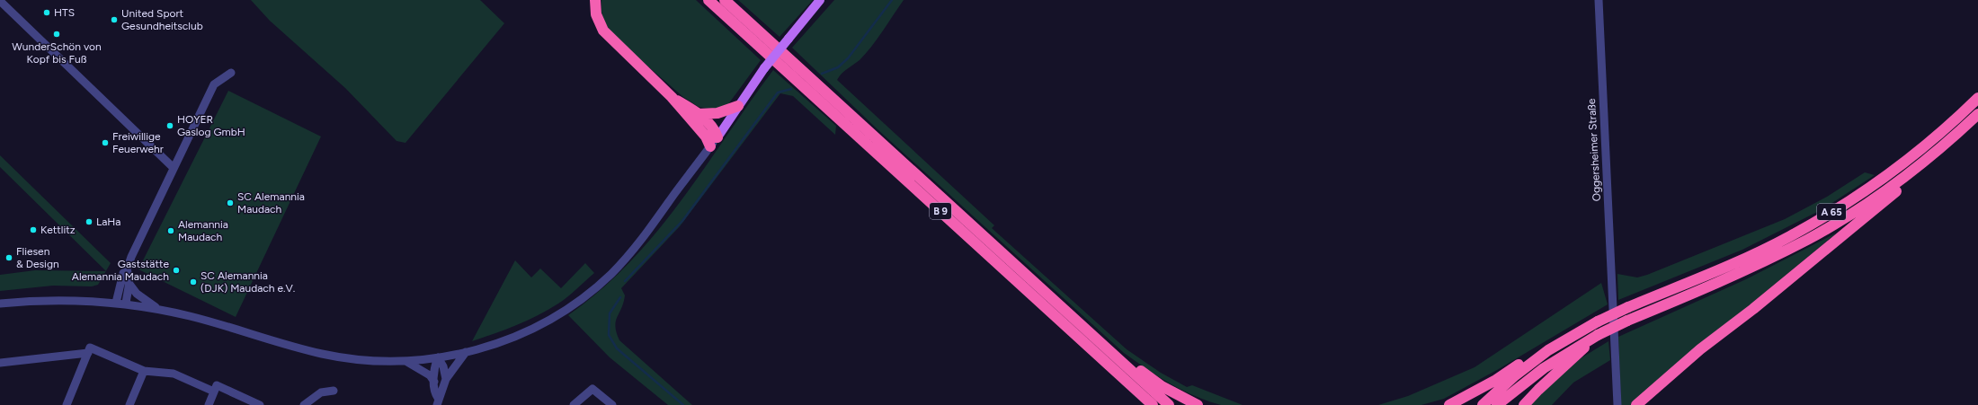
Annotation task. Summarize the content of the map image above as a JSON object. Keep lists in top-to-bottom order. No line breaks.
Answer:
{"streets":{"highway":["B 9","A 65"],"street":["Oggersheimer Straße"]},"places":["HTS","United Sport Gesundheitsclub","WunderSchön von Kopf bis Fuß","HOYER Gaslog GmbH","Freiwillige Feuerwehr","SC Alemannia Maudach","LaHa","Kettlitz","Alemannia Maudach","Fliesen & Design","Gaststätte Alemannia Maudach","SC Alemannia (DJK) Maudach e.V."]}
